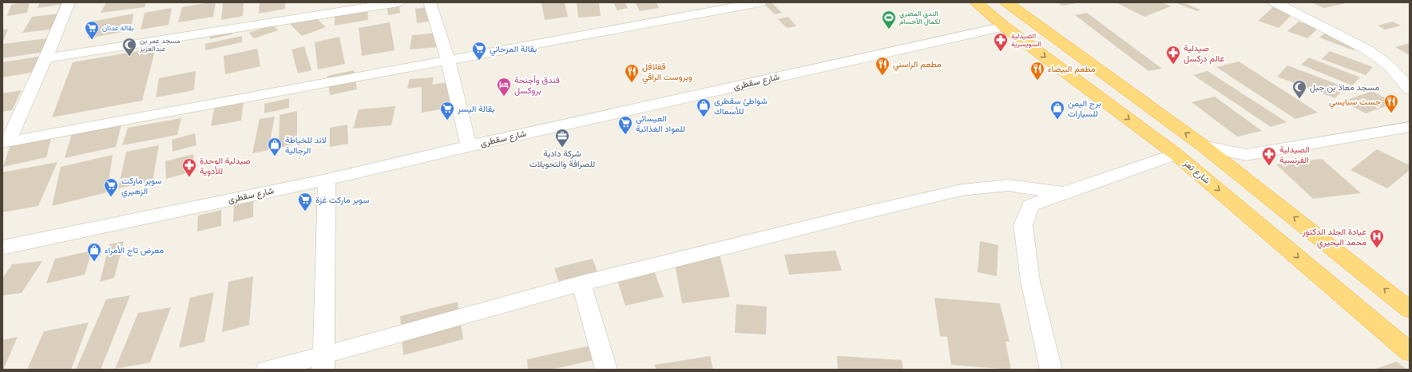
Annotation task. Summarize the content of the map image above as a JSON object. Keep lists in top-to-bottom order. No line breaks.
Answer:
{"streets":{"highway":["شارع تعز"],"street":["شارع سقطرى"]},"crossings":[["شارع سقطرى","شارع تعز"]],"places":{"sports":["الندي المصري لكمال الأجسام"],"supermarket":["بقالة عدنان","بقالة المزحاني","بقالة اليسر","العيسائي للمواد الغذائية","سوبر ماركت الزهيري","سوبر ماركت غزة"],"pharmacy":["الصيدلية السويسرية","صيدلية عالم دركسل","الصيدلية الفرنسية","صيدلية الوحدة للأدوية"],"mosque":["مسجد عمر بن عبدالعزيز","مسجد معاذ بن جبل"],"restaurant":["مطعم الراسني","مطعم البيضاء","قفلافل وبروست الراقي","جست سبايسي"],"hotel":["فندق وأجنحة بروكسل"],"shop":["شواطئ سقطرى للأسماك","برج اليمن للسيارات","لاند للخياطة الرجالية","معرض تاج الأمراء"],"office":["شركة دادية للصرافة والتحويلات"],"hospital":["عيادة الجلد الدكتور محمد اليحيري"]}}
